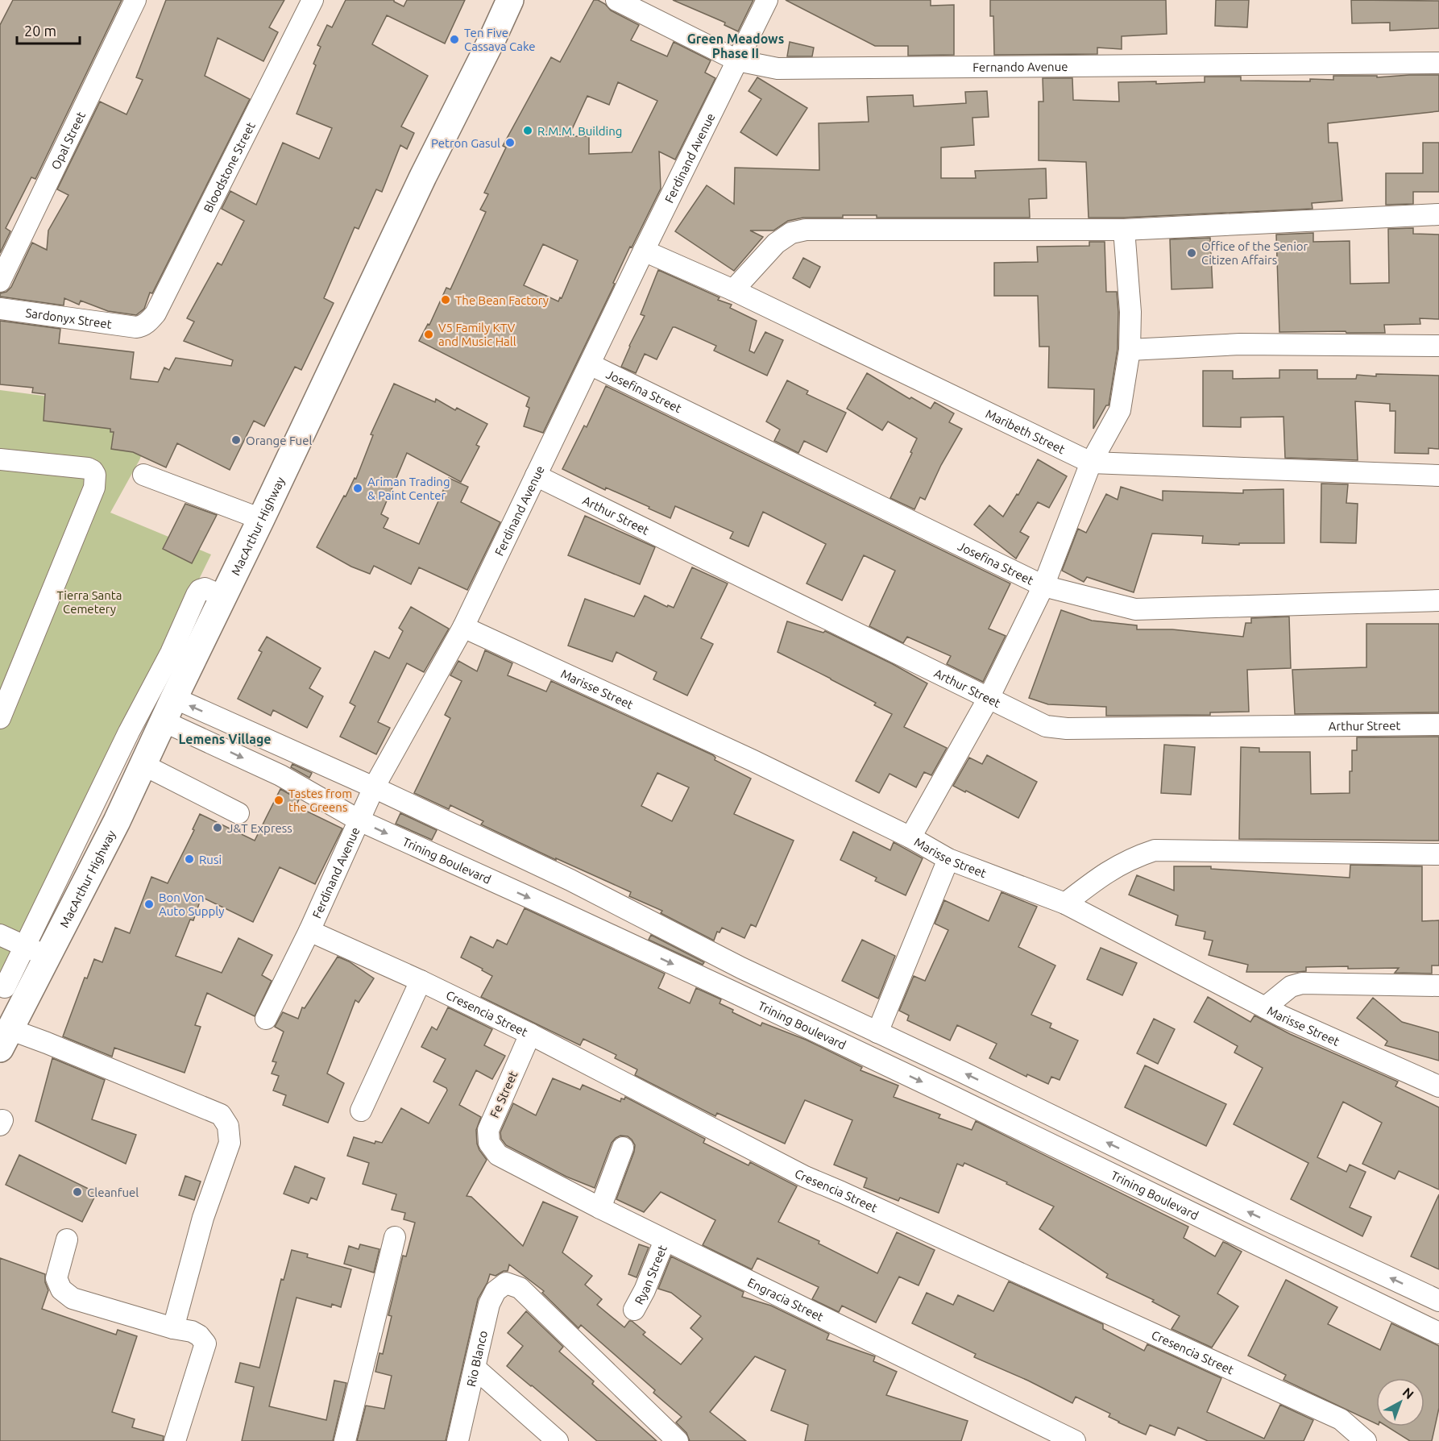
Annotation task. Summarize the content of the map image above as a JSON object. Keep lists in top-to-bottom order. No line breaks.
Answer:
{"streets":{"highway":["MacArthur Highway"],"street":["Fernando Avenue","Opal Street","Ferdinand Avenue","Bloodstone Street","Sardonyx Street","Josefina Street","Maribeth Street","Arthur Street","Marisse Street","Trining Boulevard","Cresencia Street","Fe Street","Ryan Street","Engracia Street","Rio Blanco"]},"crossings":[["Fernando Avenue","Ferdinand Avenue"],["Ferdinand Avenue","Josefina Street"],["Ferdinand Avenue","Maribeth Street"],["Ferdinand Avenue","Arthur Street"],["Ferdinand Avenue","Marisse Street"],["Ferdinand Avenue","Trining Boulevard"],["Ferdinand Avenue","Cresencia Street"],["Bloodstone Street","Sardonyx Street"],["MacArthur Highway","Trining Boulevard"],["Cresencia Street","Fe Street"],["Fe Street","Engracia Street"],["Ryan Street","Engracia Street"]],"districts":["Green Meadows Phase II","Lemens Village"],"parks":["Tierra Santa Cemetery"],"places":["Ten Five Cassava Cake","R.M.M. Building","Petron Gasul","Office of the Senior Citizen Affairs","The Bean Factory","V5 Family KTV and Music Hall","Orange Fuel","Ariman Trading & Paint Center","Tastes from the Greens","J&T Express","Rusi","Bon Von Auto Supply","Cleanfuel"],"scale_bar":"20 m","north":"top right"}
